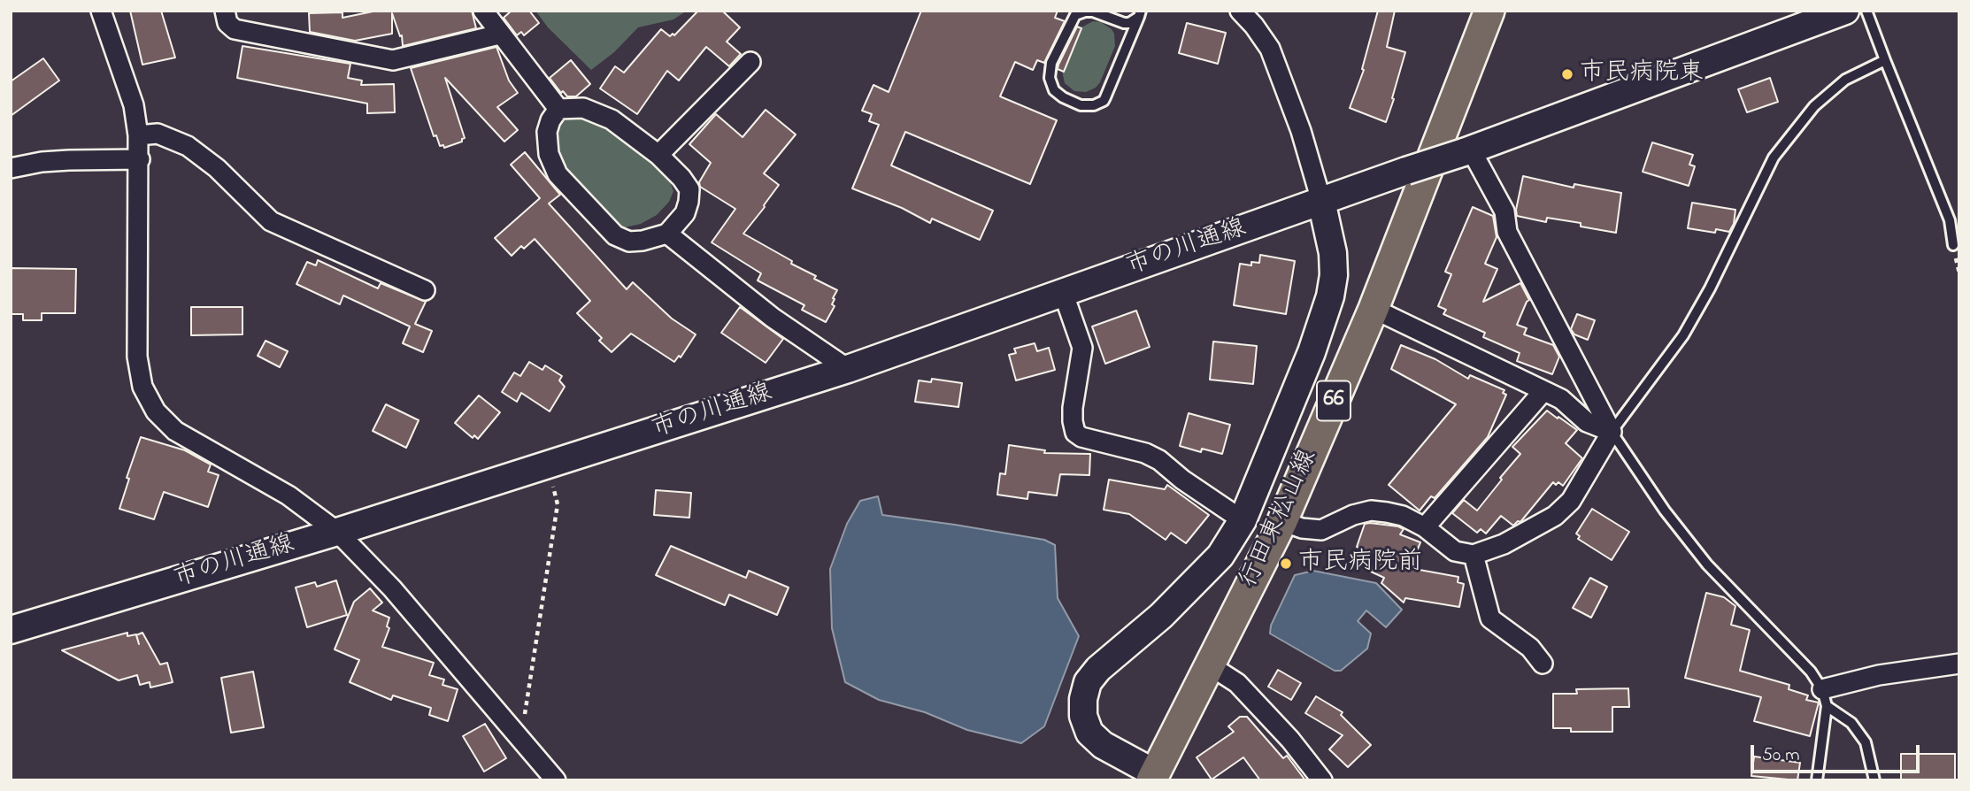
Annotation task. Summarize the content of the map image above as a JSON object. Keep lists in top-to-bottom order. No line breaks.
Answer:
{"streets":{"main road":["66","行田東松山線"],"street":["市の川通線"]},"places":["市民病院東","市民病院前"],"scale_bar":"50 m"}
